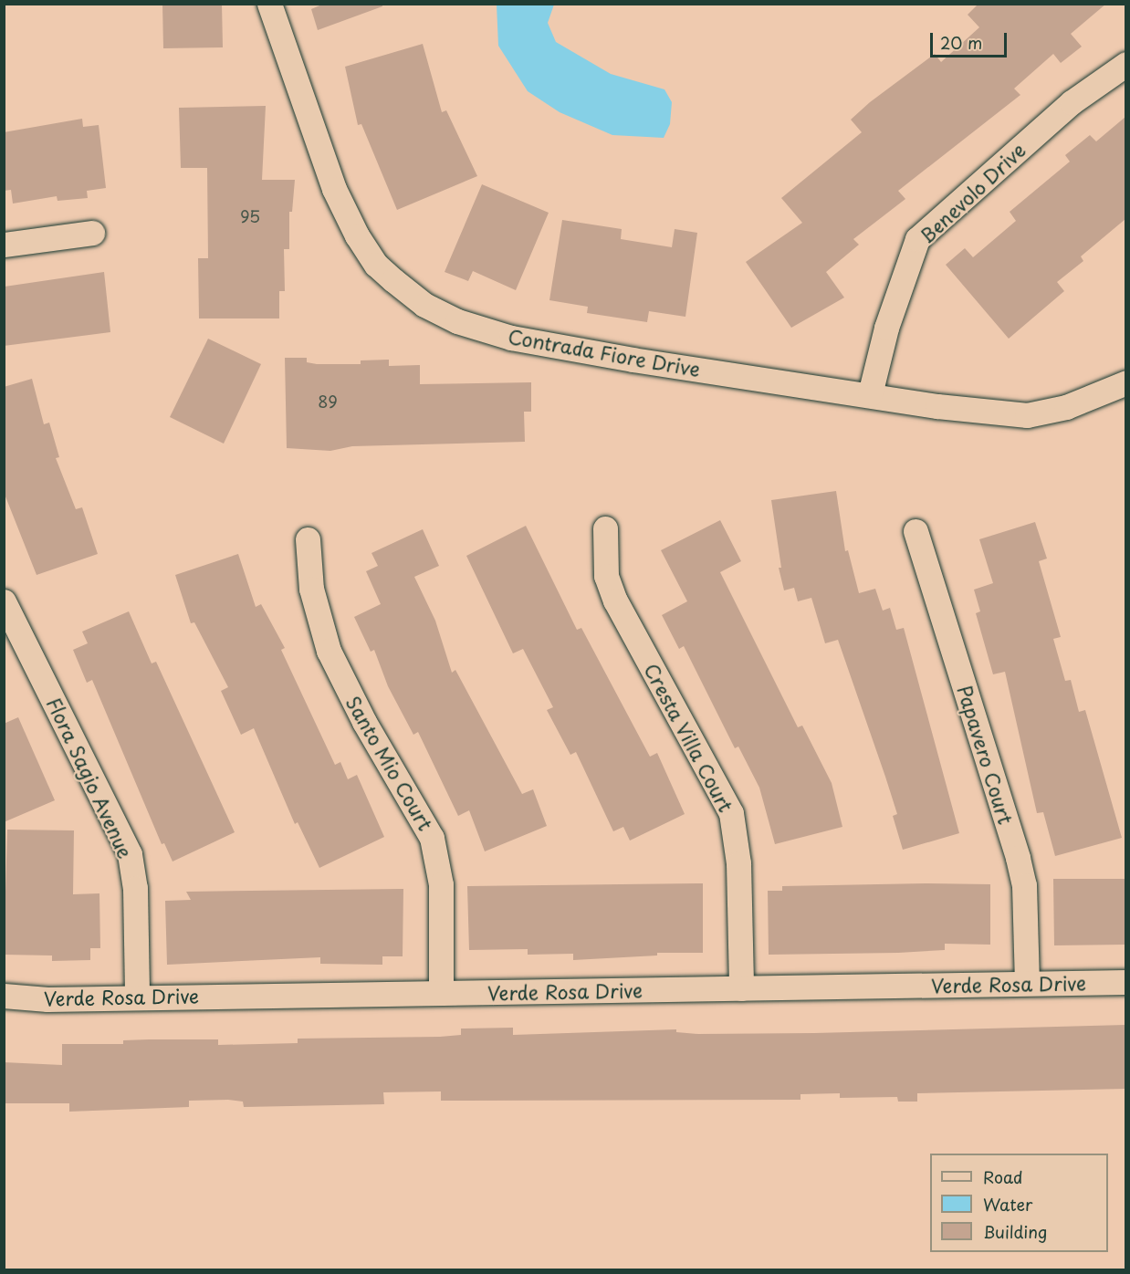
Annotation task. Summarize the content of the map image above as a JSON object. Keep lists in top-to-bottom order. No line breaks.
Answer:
{"streets":{"street":["Benevolo Drive","Contrada Fiore Drive","Cresta Villa Court","Papavero Court","Santo Mio Court","Flora Sagio Avenue","Verde Rosa Drive"]},"crossings":[["Benevolo Drive","Contrada Fiore Drive"],["Cresta Villa Court","Verde Rosa Drive"],["Papavero Court","Verde Rosa Drive"],["Santo Mio Court","Verde Rosa Drive"],["Flora Sagio Avenue","Verde Rosa Drive"]],"house_numbers":["95","89"],"legend":["Road","Water","Building"],"scale_bar":"20 m"}
